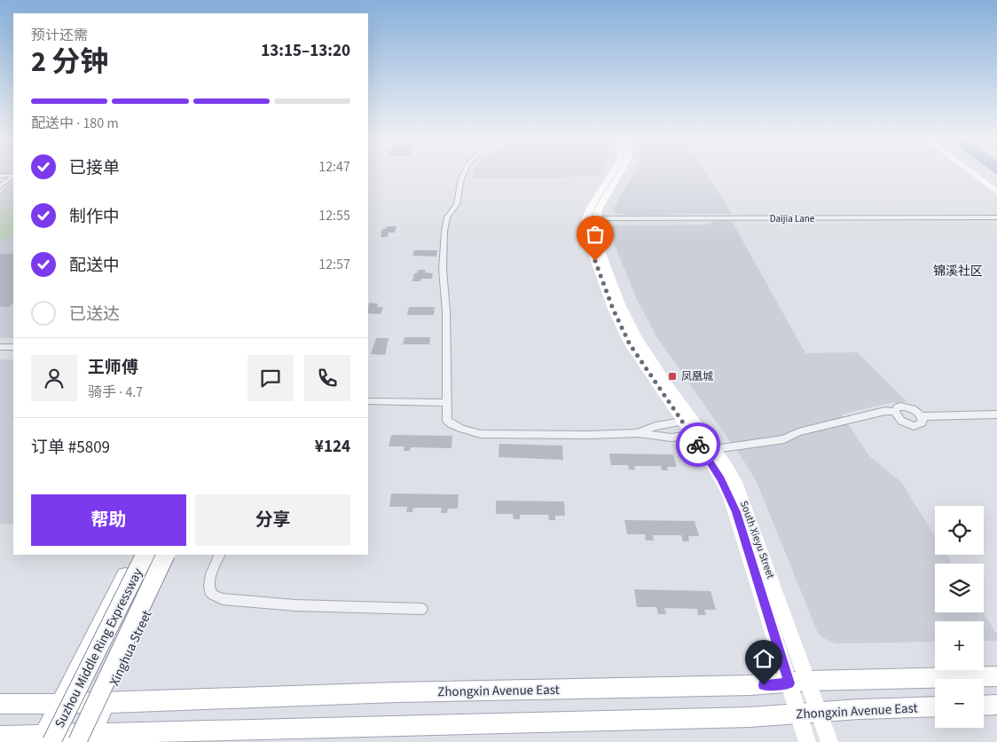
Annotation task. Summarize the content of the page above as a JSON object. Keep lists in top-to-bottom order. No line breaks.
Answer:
{"streets":{"highway":["Suzhou Middle Ring Expressway"],"main road":["South Xieyu Street","Xinghua Street","Zhongxin Avenue East"],"street":["Daijia Lane"]},"crossings":[["Daijia Lane","South Xieyu Street"],["South Xieyu Street","Zhongxin Avenue East"],["Suzhou Middle Ring Expressway","Xinghua Street"],["Suzhou Middle Ring Expressway","Zhongxin Avenue East"],["Xinghua Street","Zhongxin Avenue East"]],"districts":["锦溪社区"],"places":{"transit":["凤凰城"]},"page":{"heading":["2 分钟","预计还需","13:15–13:20"],"panel":["王师傅","骑手 · 4.7","订单 #5809","¥124"],"bar":"配送中 · 180 m","list":[["已接单","12:47"],["制作中","12:55"],["配送中","12:57"],"已送达"],"buttons":["帮助","分享"],"map_buttons":["+","−"]}}
